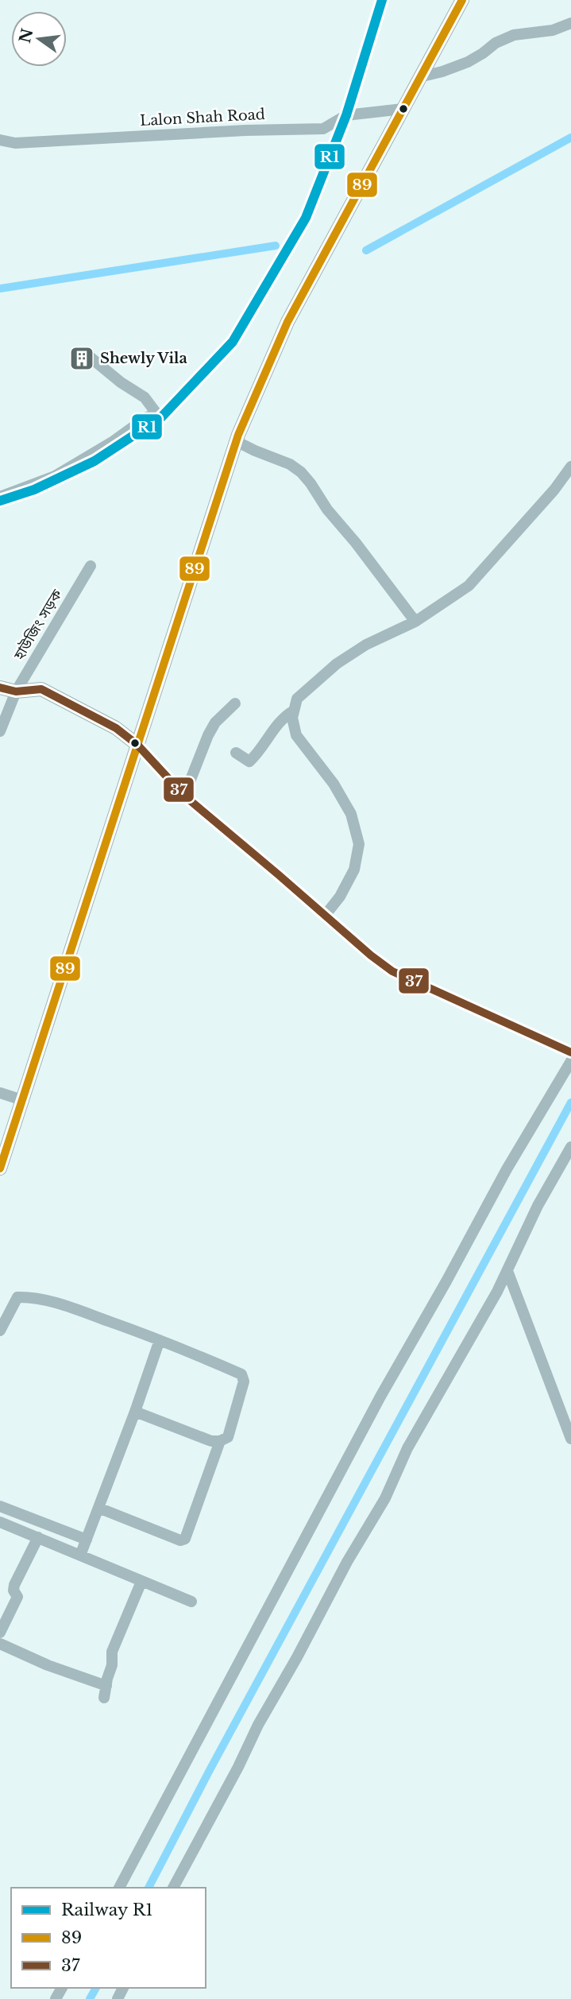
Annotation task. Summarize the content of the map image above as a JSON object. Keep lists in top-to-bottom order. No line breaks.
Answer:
{"streets":{"street":["Lalon Shah Road","হাউজিং সড়ক"]},"places":{"building":["Shewly Vila"]},"lines":["rail line R1","transit line 89","transit line 37"],"legend":["Railway R1","89","37"],"north":"left"}
